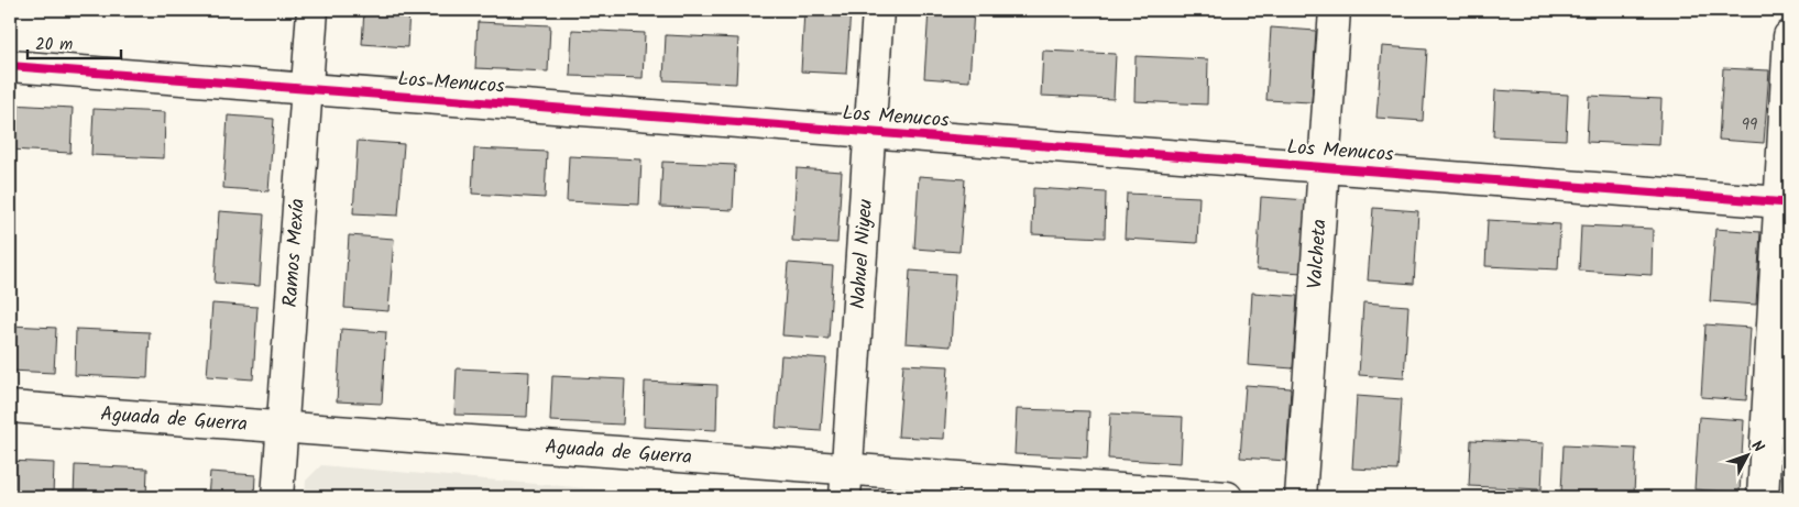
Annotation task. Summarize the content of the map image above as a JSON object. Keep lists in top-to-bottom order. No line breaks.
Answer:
{"streets":{"street":["Los Menucos","Ramos Mexía","Nahuel Niyeu","Valcheta","Aguada de Guerra"]},"crossings":[["Los Menucos","Ramos Mexía"],["Los Menucos","Nahuel Niyeu"],["Los Menucos","Valcheta"],["Ramos Mexía","Aguada de Guerra"],["Nahuel Niyeu","Aguada de Guerra"]],"house_numbers":["99"],"scale_bar":"20 m","north":"top right"}
